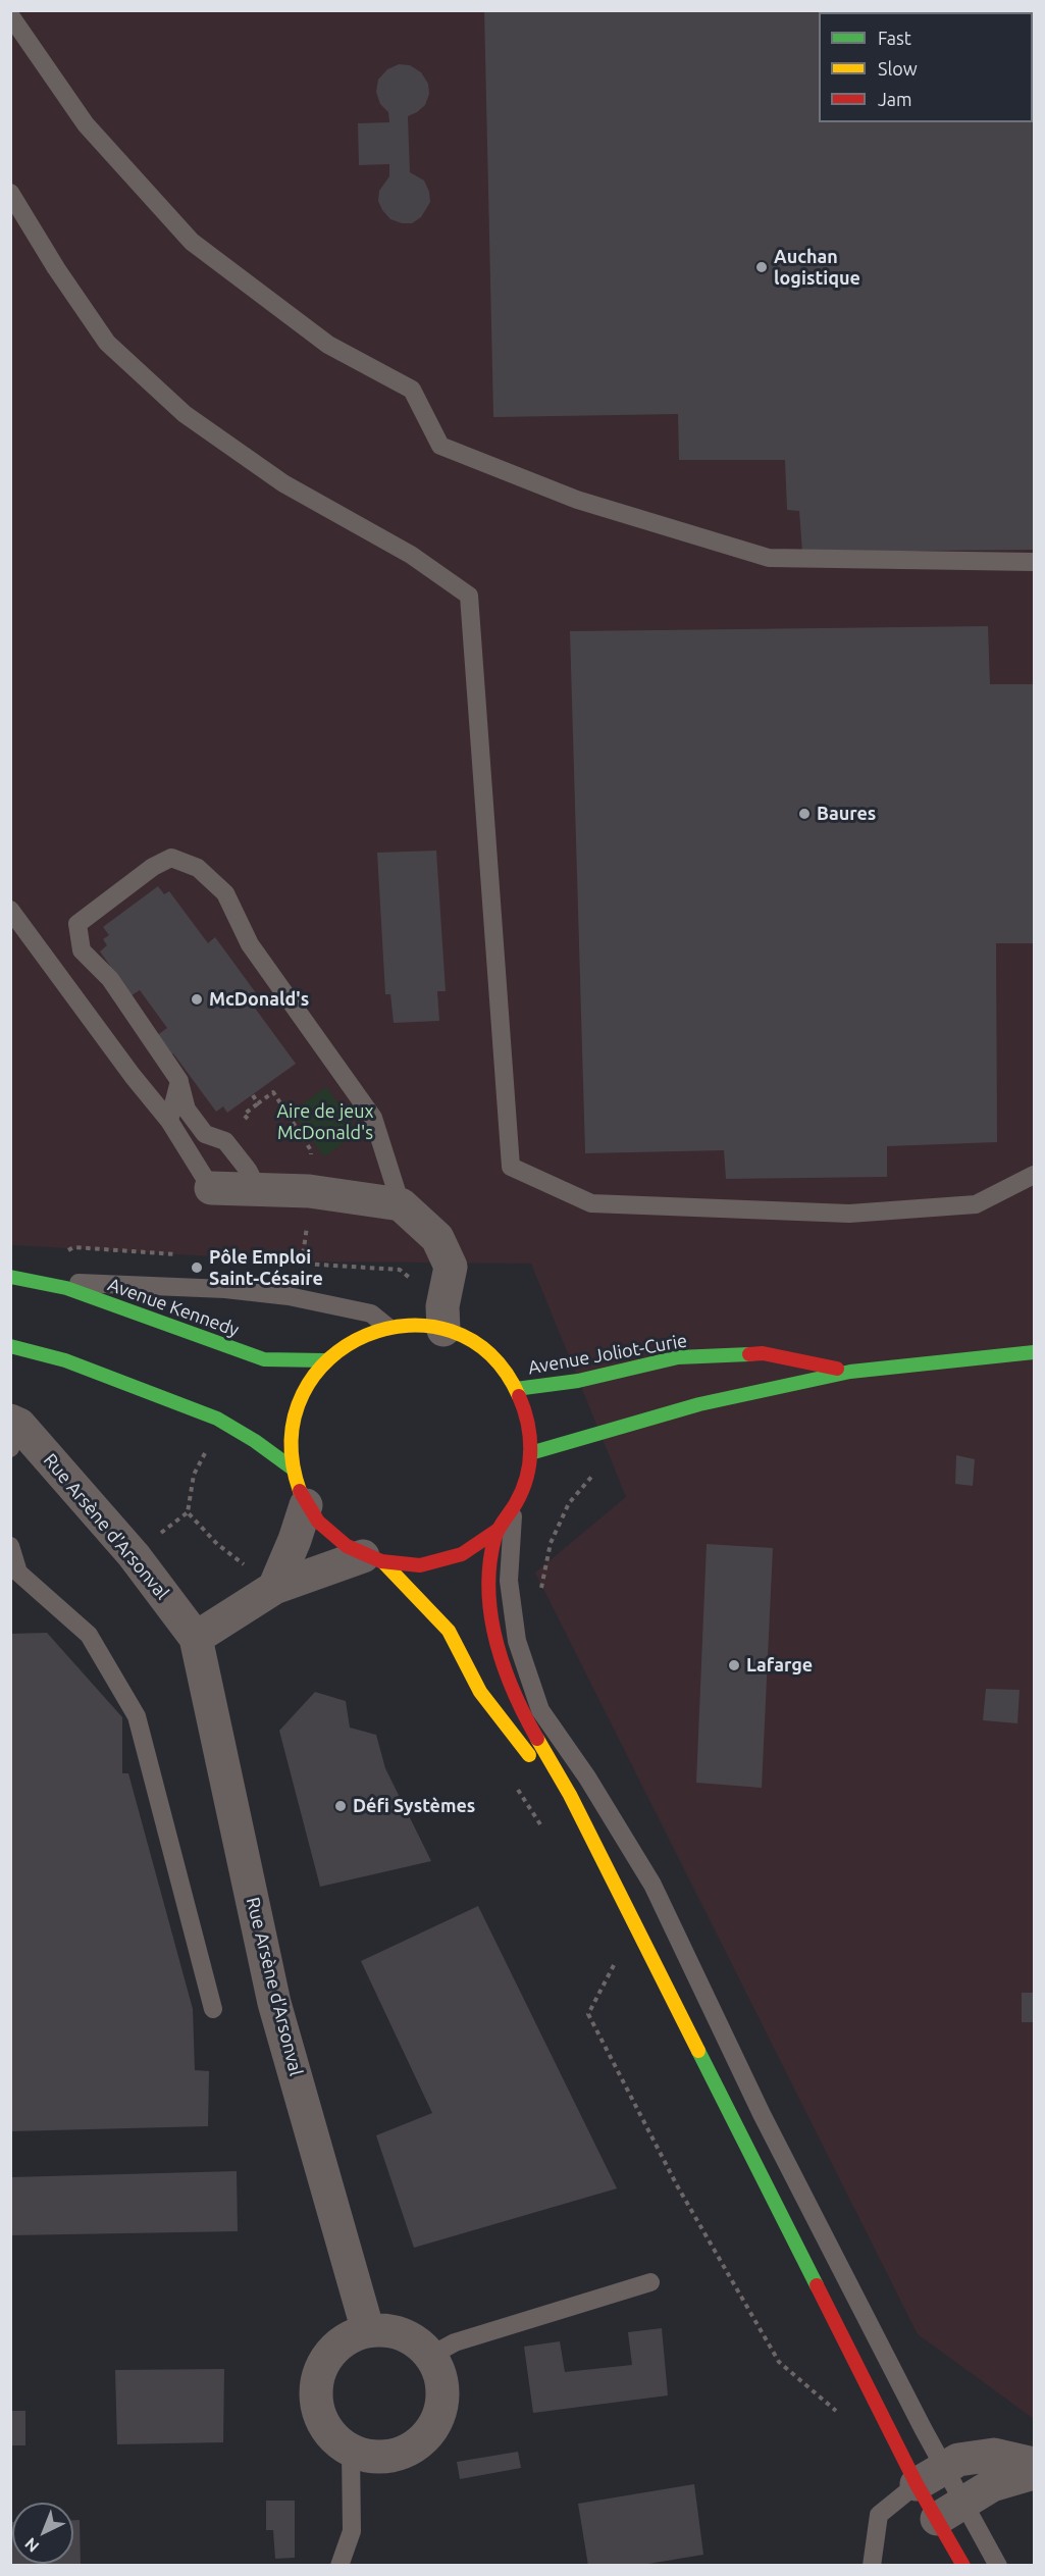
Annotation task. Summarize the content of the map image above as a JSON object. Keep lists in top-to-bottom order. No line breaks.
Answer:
{"streets":{"main road":["Avenue Kennedy","Avenue Joliot-Curie"],"street":["Rue Arsène d'Arsonval"]},"parks":["Aire de jeux McDonald's"],"places":["Auchan logistique","Baures","McDonald's","Pôle Emploi Saint-Césaire","Lafarge","Défi Systèmes"],"legend":["Fast","Slow","Jam"],"north":"bottom left"}
